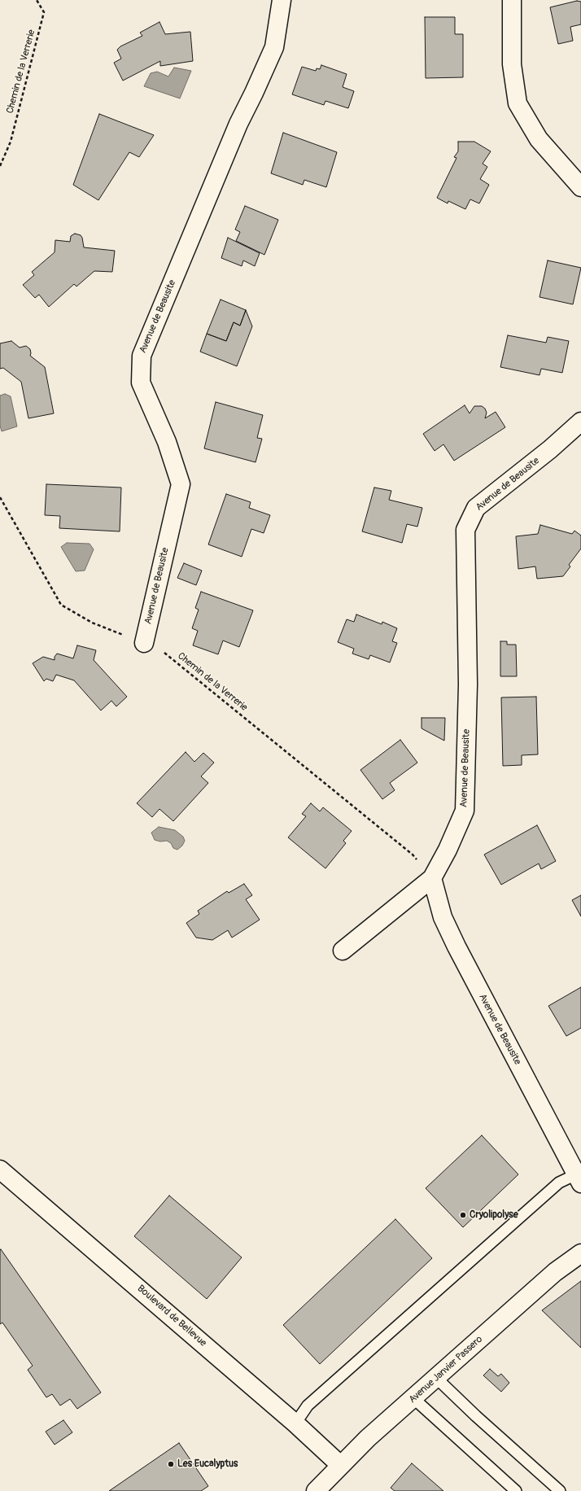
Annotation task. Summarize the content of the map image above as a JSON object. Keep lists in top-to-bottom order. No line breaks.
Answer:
{"streets":{"street":["Avenue de Beausite","Boulevard de Bellevue","Avenue Janvier Passero"],"path":["Chemin de la Verrerie"]},"crossings":[["Chemin de la Verrerie","Avenue de Beausite"],["Boulevard de Bellevue","Avenue Janvier Passero"]],"places":["Cryolipolyse","Les Eucalyptus"]}
